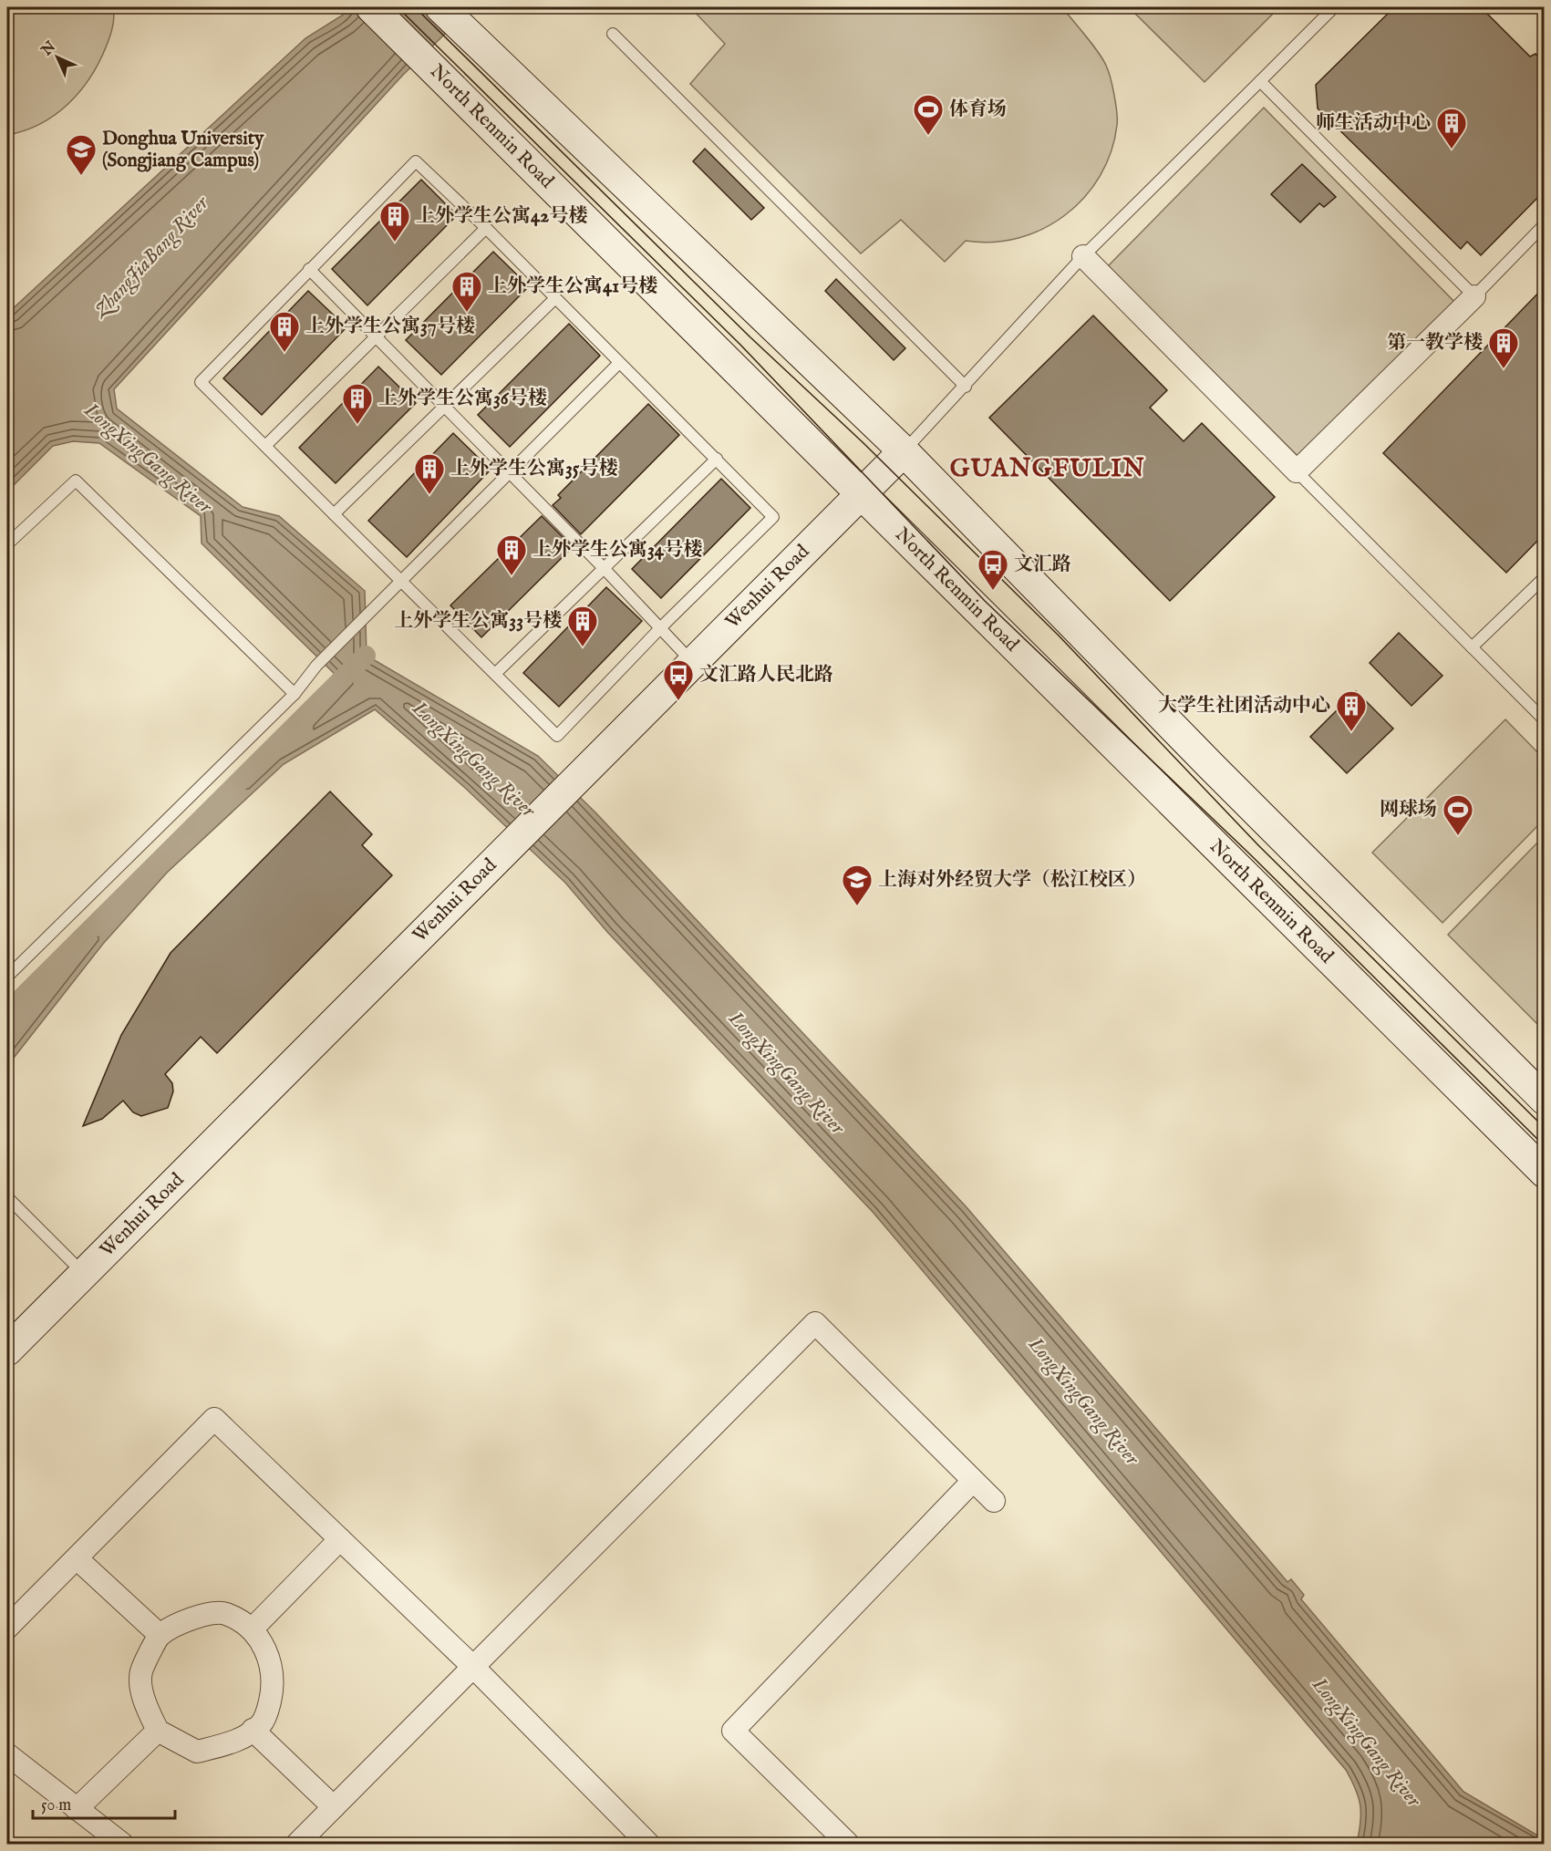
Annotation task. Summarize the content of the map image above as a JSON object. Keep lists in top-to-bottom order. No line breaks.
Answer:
{"streets":{"main road":["North Renmin Road","Wenhui Road"]},"crossings":[["North Renmin Road","Wenhui Road"]],"districts":["GUANGFULIN"],"water":["ZhangJiaBang River","LongXingGang River"],"places":{"sports":["体育场","网球场"],"building":["师生活动中心","上外学生公寓42号楼","上外学生公寓41号楼","上外学生公寓37号楼","第一教学楼","上外学生公寓36号楼","上外学生公寓35号楼","上外学生公寓34号楼","上外学生公寓33号楼","大学生社团活动中心"],"school or university":["Donghua University (Songjiang Campus)","上海对外经贸大学（松江校区）"],"bus stop":["文汇路","文汇路人民北路"]},"scale_bar":"50 m","north":"top left"}
